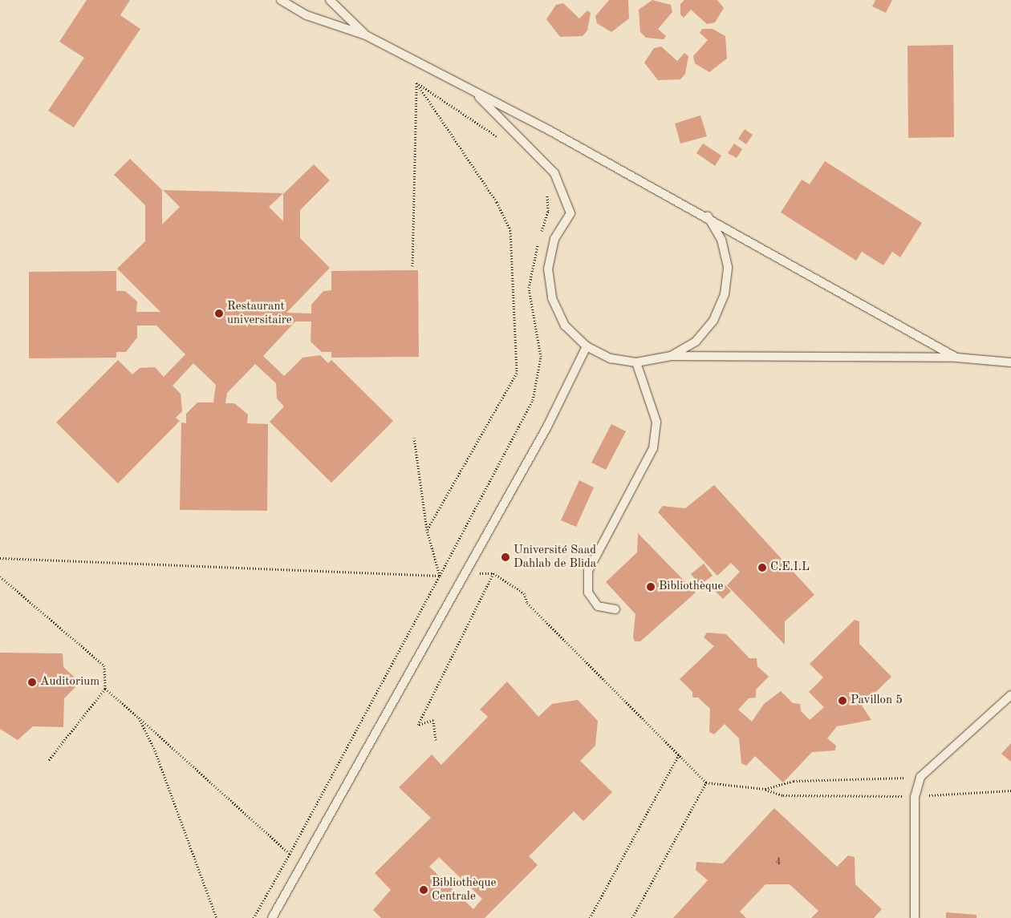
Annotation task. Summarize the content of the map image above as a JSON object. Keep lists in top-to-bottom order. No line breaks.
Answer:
{"places":["Restaurant universitaire","Université Saad Dahlab de Blida","C.E.I.L","Bibliothèque","Auditorium","Pavillon 5","Bibliothèque Centrale"],"house_numbers":["4"]}
